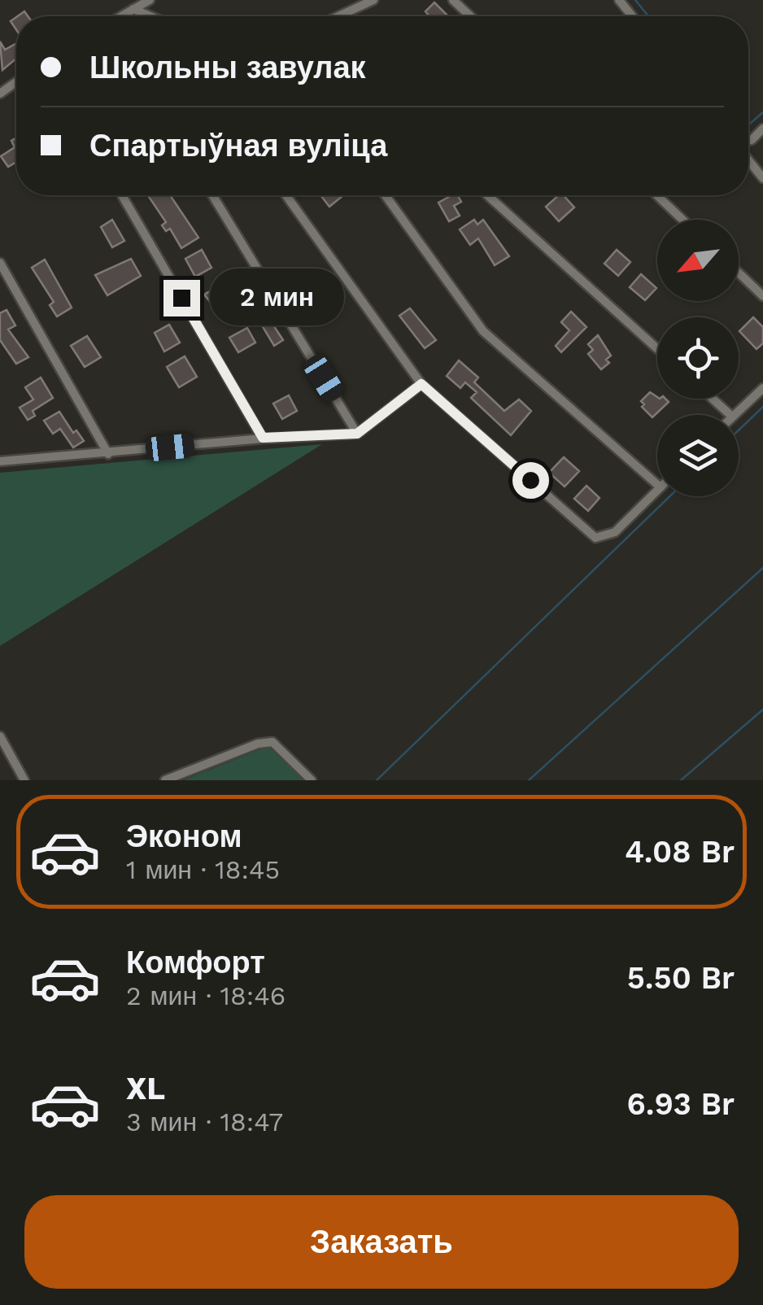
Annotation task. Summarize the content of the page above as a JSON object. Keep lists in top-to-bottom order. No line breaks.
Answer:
{"north":"bottom left","page":{"banner":["Школьны завулак","Спартыўная вуліца"],"bubble":"2 мин","list":[{"name":"Эконом","note":"1 мин · 18:45","value":"4.08 Br"},{"name":"Комфорт","note":"2 мин · 18:46","value":"5.50 Br"},{"name":"XL","note":"3 мин · 18:47","value":"6.93 Br"}],"buttons":"Заказать"}}
